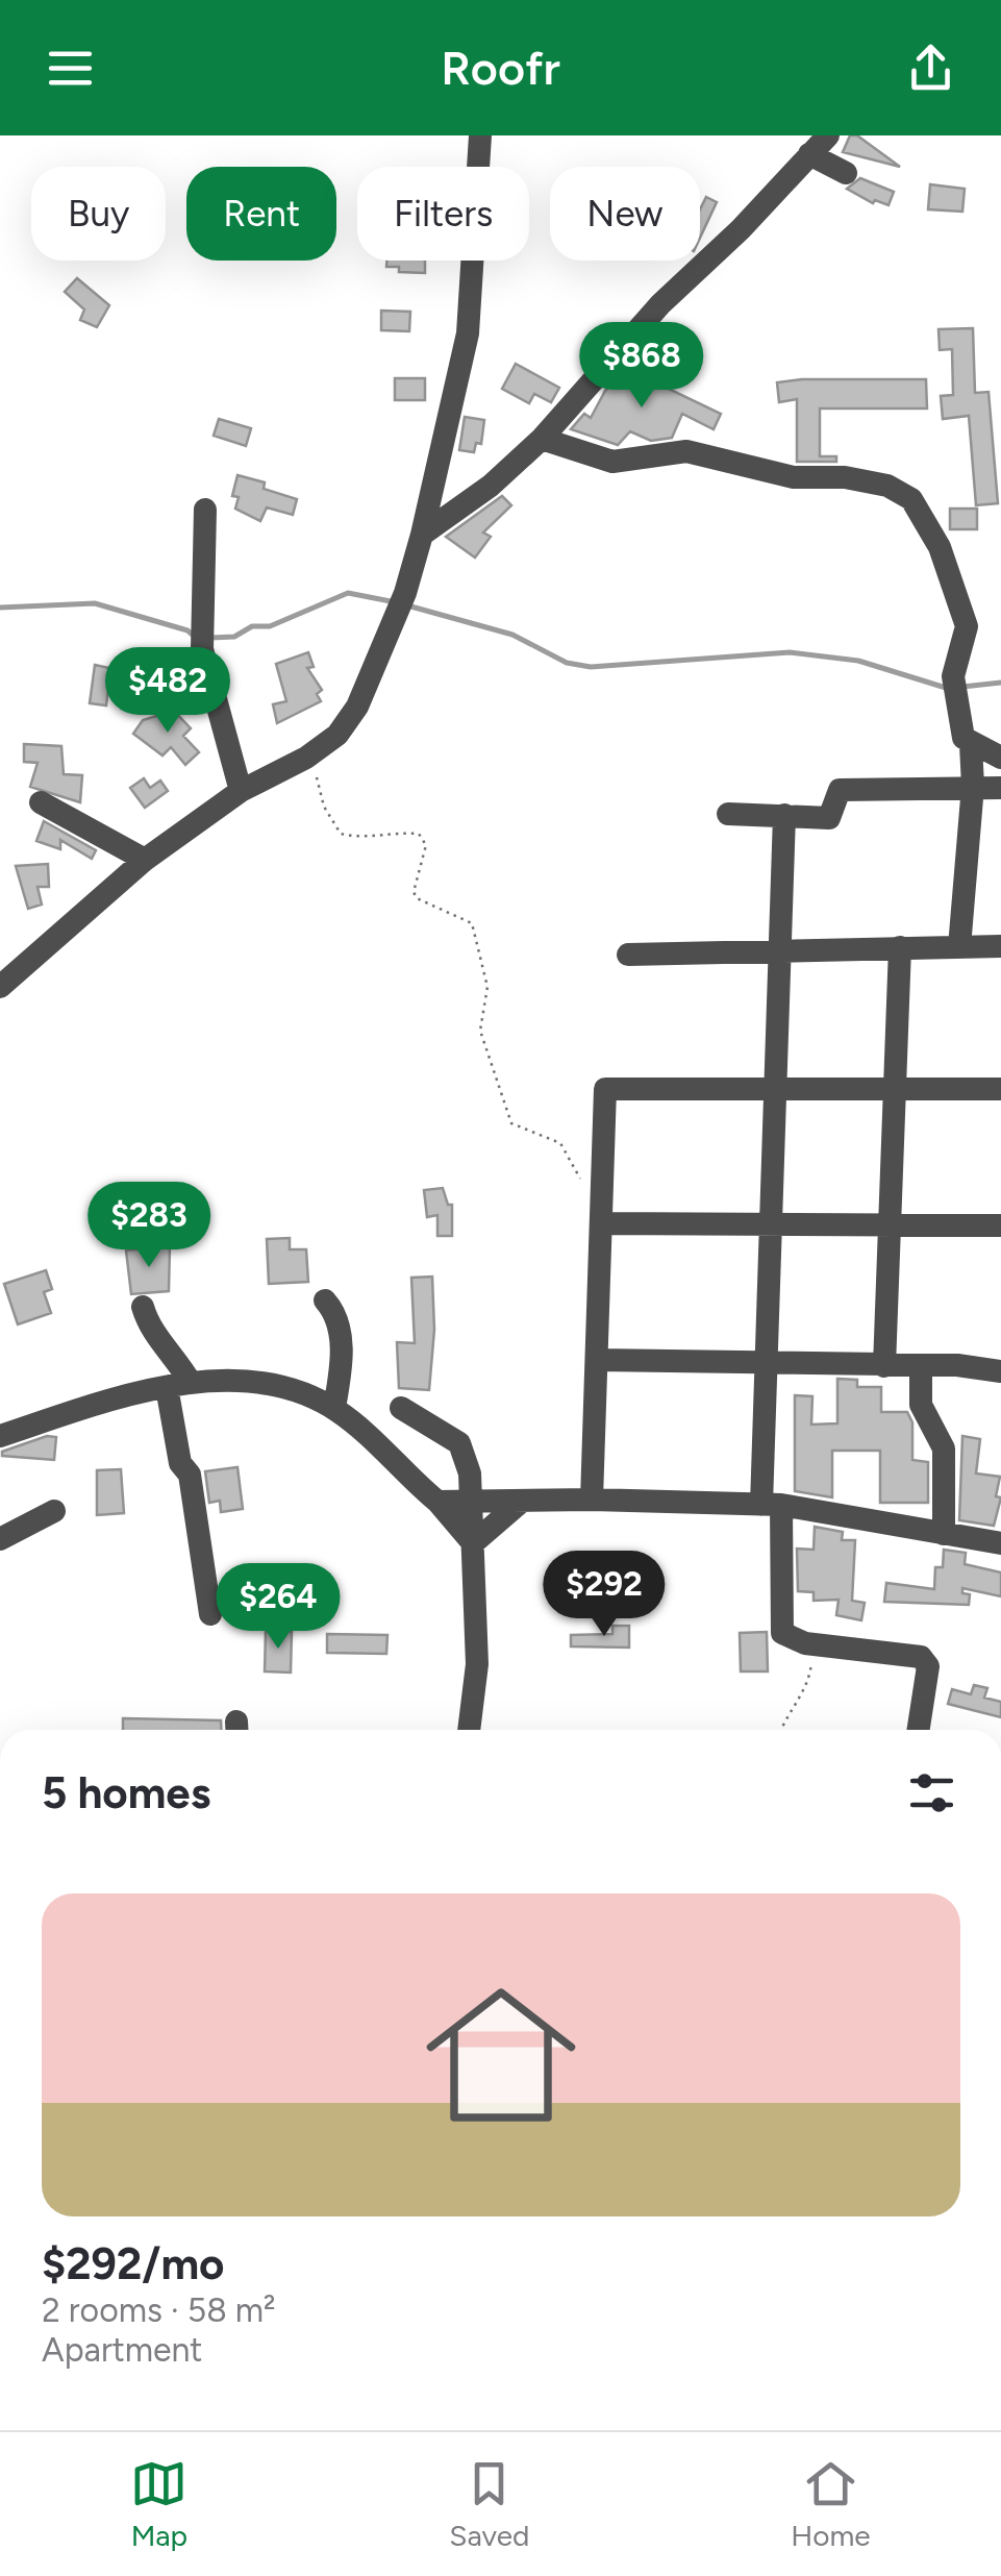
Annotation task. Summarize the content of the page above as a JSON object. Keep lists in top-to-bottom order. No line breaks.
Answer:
{"page":{"header":"Roofr","chip":["Buy","Rent","Filters","New"],"price":["$868","$482","$283","$292","$264"],"heading":"5 homes","list":[{"name":"$292/mo","note":"2 rooms · 58 m² · Apartment"}],"tabs":["Map","Saved","Home"]}}
